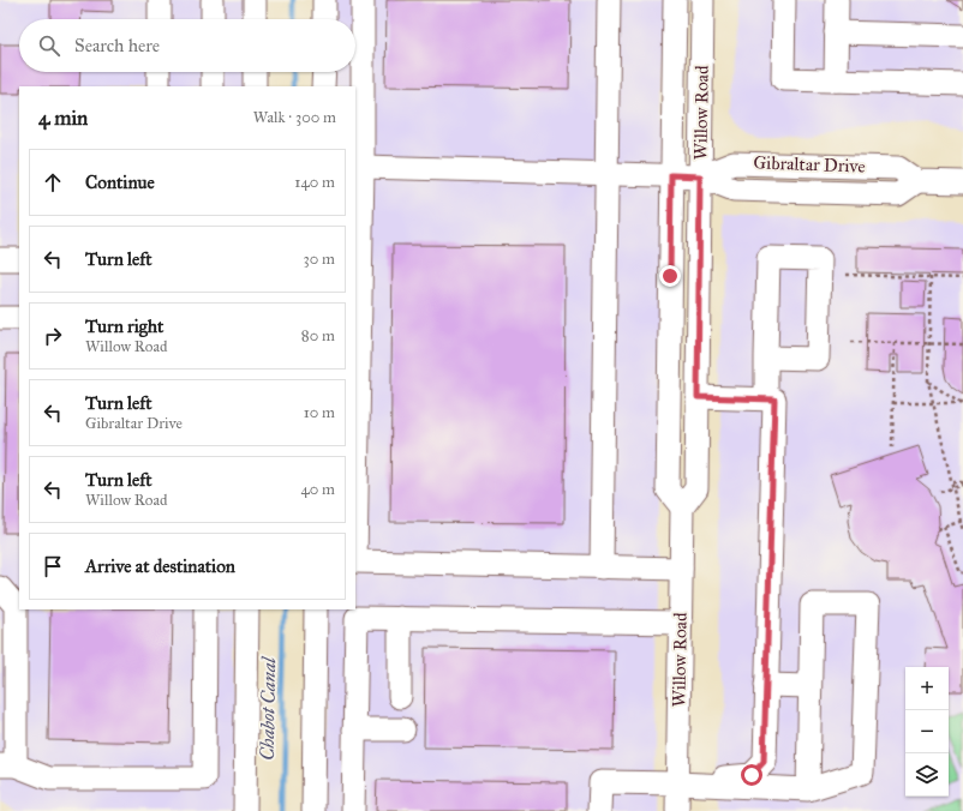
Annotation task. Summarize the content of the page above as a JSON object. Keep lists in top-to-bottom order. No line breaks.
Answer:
{"streets":{"street":["Willow Road","Gibraltar Drive"]},"crossings":[["Willow Road","Gibraltar Drive"]],"water":["Chabot Canal"],"page":{"search":"Search here","heading":["4 min","Walk · 300 m"],"list":[["Continue","140 m"],["Turn left","30 m"],["Turn right","Willow Road","80 m"],["Turn left","Gibraltar Drive","10 m"],["Turn left","Willow Road","40 m"],"Arrive at destination"],"map_buttons":["+","−"]}}
